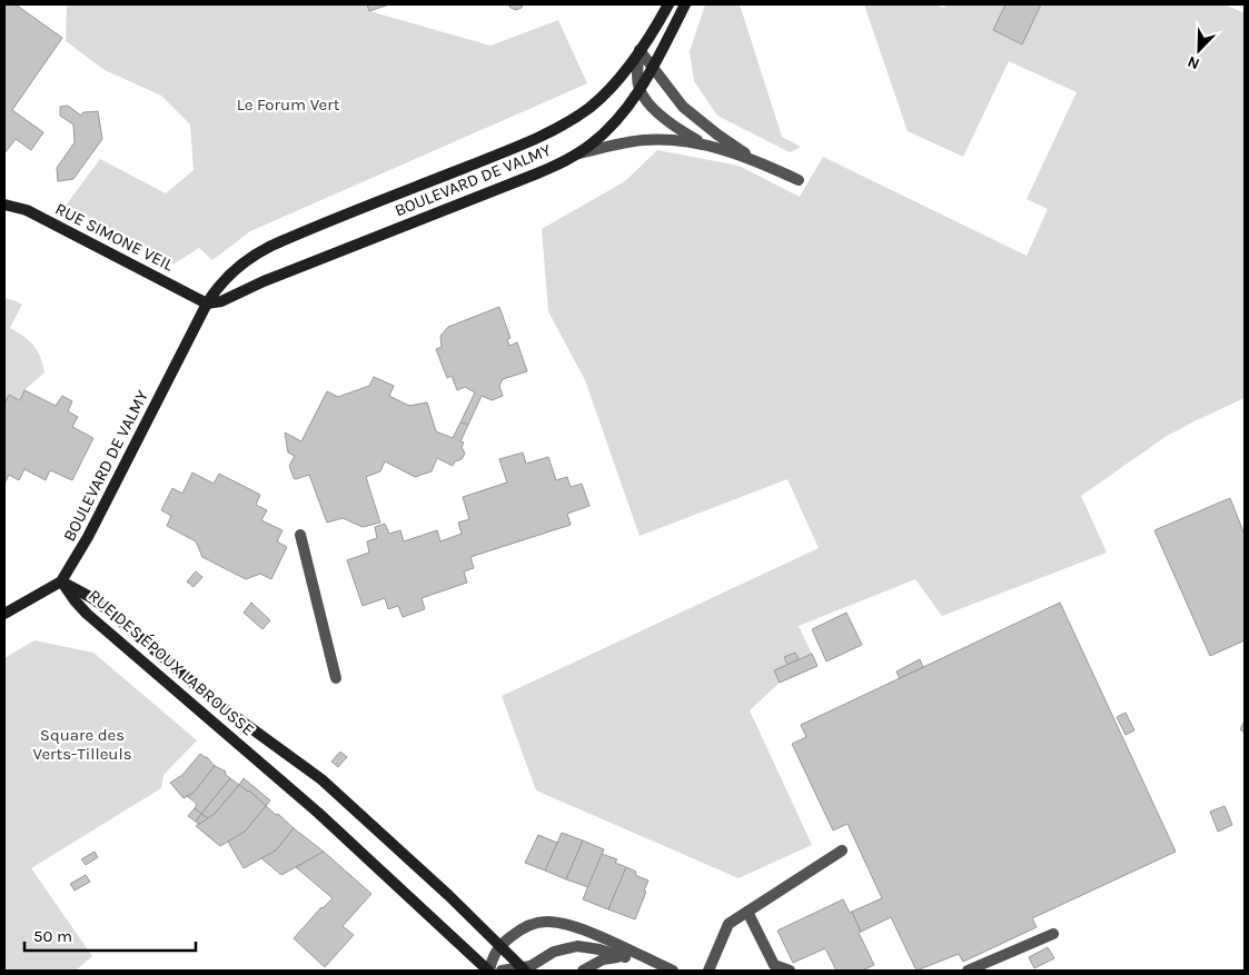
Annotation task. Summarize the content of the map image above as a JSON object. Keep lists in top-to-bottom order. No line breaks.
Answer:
{"streets":{"main road":["BOULEVARD DE VALMY","RUE SIMONE VEIL","RUE DES ÉPOUX LABROUSSE"]},"crossings":[["BOULEVARD DE VALMY","RUE SIMONE VEIL"],["BOULEVARD DE VALMY","RUE DES ÉPOUX LABROUSSE"]],"parks":["Le Forum Vert","Square des Verts-Tilleuls"],"scale_bar":"50 m","north":"bottom left"}
